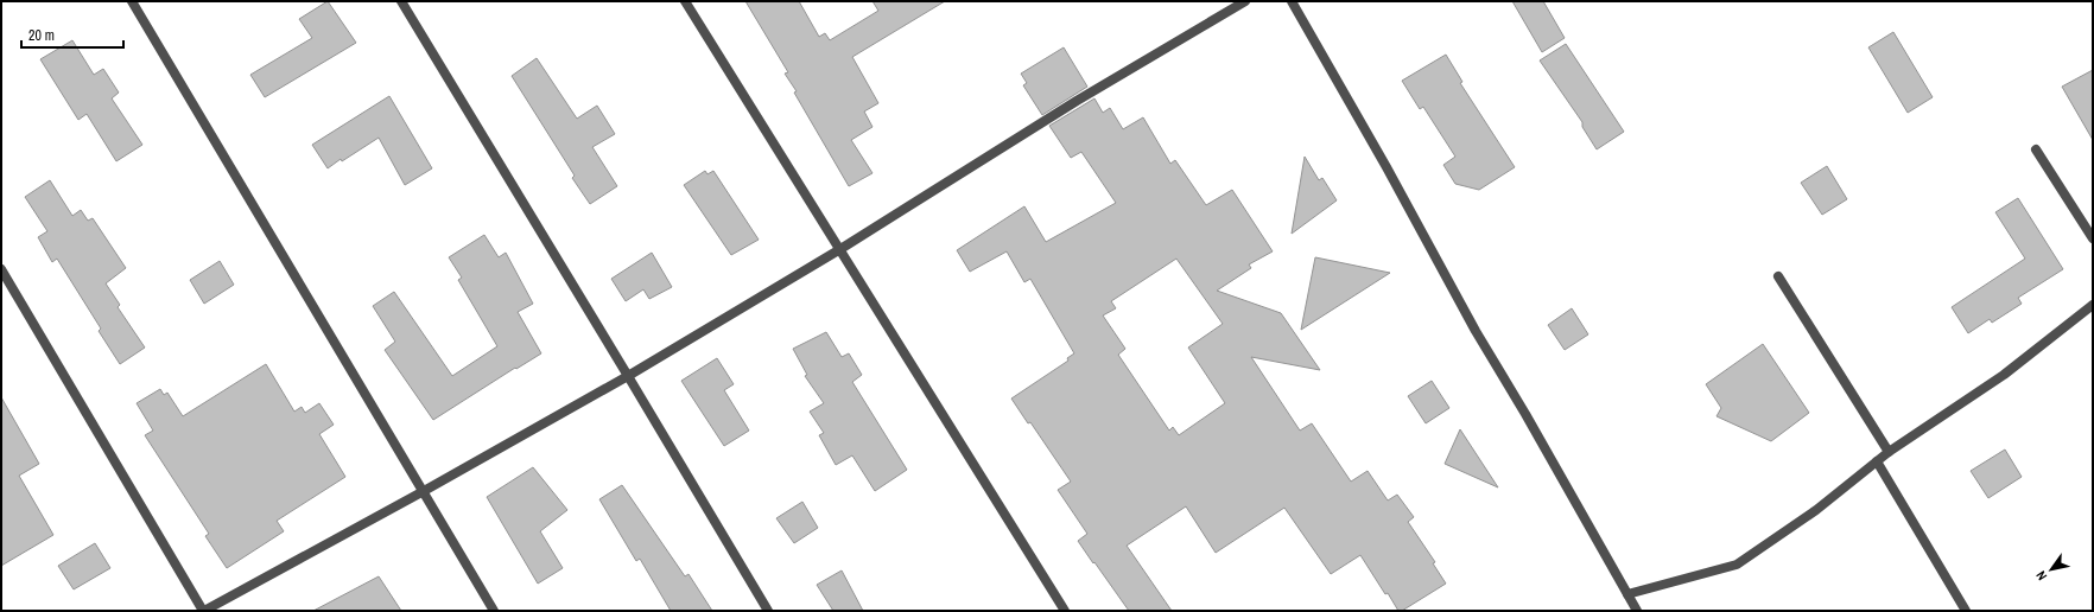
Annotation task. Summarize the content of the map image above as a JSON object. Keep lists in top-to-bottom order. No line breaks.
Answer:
{"scale_bar":"20 m","north":"bottom left"}
